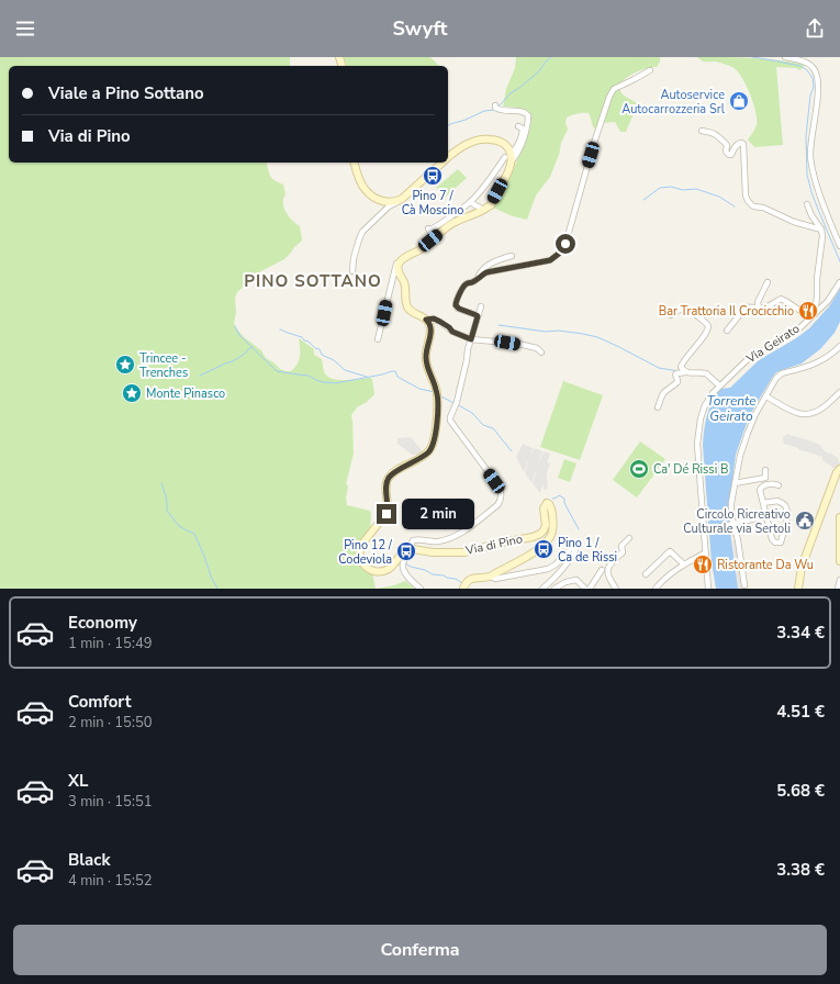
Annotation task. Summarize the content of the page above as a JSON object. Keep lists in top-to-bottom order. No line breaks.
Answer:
{"streets":{"street":["Via Geirato","Via di Pino"]},"districts":["PINO SOTTANO"],"water":["Torrente Geirato"],"places":{"shop":["Autoservice Autocarrozzeria Srl"],"bus stop":["Pino 7 / Cà Moscino","Pino 1 / Ca de Rissi","Pino 12 / Codeviola"],"restaurant":["Bar Trattoria Il Crocicchio","Ristorante Da Wu"],"place":["Trincee - Trenches","Monte Pinasco"],"sports":["Ca' Dé Rissi B"],"public building":["Circolo Ricreativo Culturale via Sertoli"]},"page":{"header":"Swyft","banner":["Viale a Pino Sottano","Via di Pino"],"bubble":"2 min","list":[{"name":"Economy","note":"1 min · 15:49","value":"3.34 €"},{"name":"Comfort","note":"2 min · 15:50","value":"4.51 €"},{"name":"XL","note":"3 min · 15:51","value":"5.68 €"},{"name":"Black","note":"4 min · 15:52","value":"3.38 €"}],"buttons":"Conferma"}}
